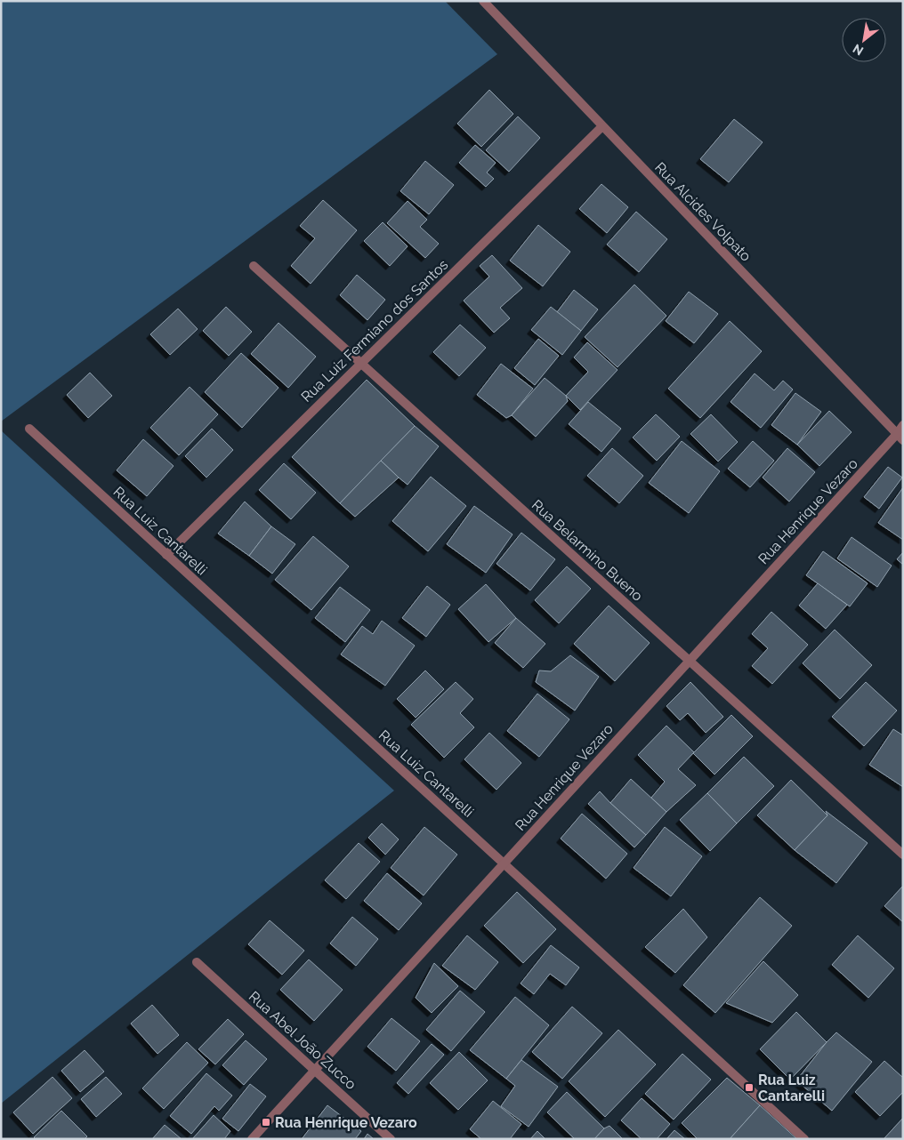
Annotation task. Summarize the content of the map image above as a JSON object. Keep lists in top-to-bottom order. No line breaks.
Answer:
{"streets":{"street":["Rua Alcides Volpato","Rua Luiz Fermiano dos Santos","Rua Henrique Vezaro","Rua Luiz Cantarelli","Rua Belarmino Bueno","Rua Abel João Zucco"]},"crossings":[["Rua Alcides Volpato","Rua Luiz Fermiano dos Santos"],["Rua Alcides Volpato","Rua Henrique Vezaro"],["Rua Luiz Fermiano dos Santos","Rua Luiz Cantarelli"],["Rua Luiz Fermiano dos Santos","Rua Belarmino Bueno"],["Rua Henrique Vezaro","Rua Luiz Cantarelli"],["Rua Henrique Vezaro","Rua Belarmino Bueno"],["Rua Henrique Vezaro","Rua Abel João Zucco"]],"places":{"transit":["Rua Luiz Cantarelli","Rua Henrique Vezaro"]},"north":"bottom left"}
